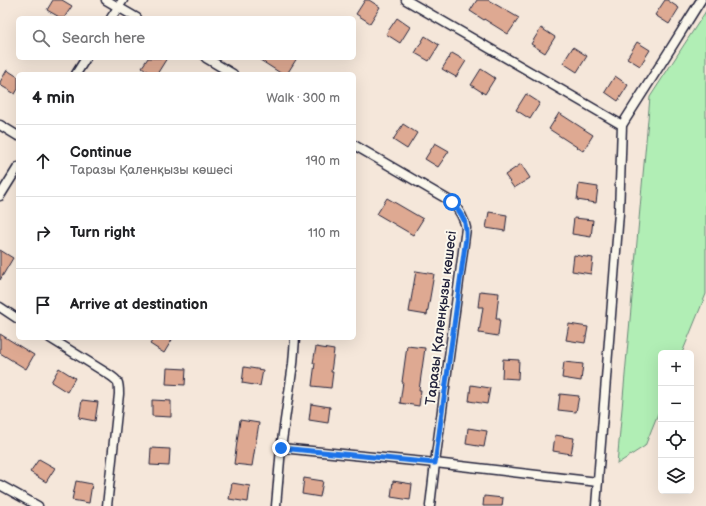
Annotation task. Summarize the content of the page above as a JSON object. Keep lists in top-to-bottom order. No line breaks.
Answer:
{"streets":{"street":["Таразы Қаленқызы көшесі"]},"page":{"search":"Search here","heading":["4 min","Walk · 300 m"],"list":[["Continue","Таразы Қаленқызы көшесі","190 m"],["Turn right","110 m"],"Arrive at destination"],"map_buttons":["+","−"]}}
